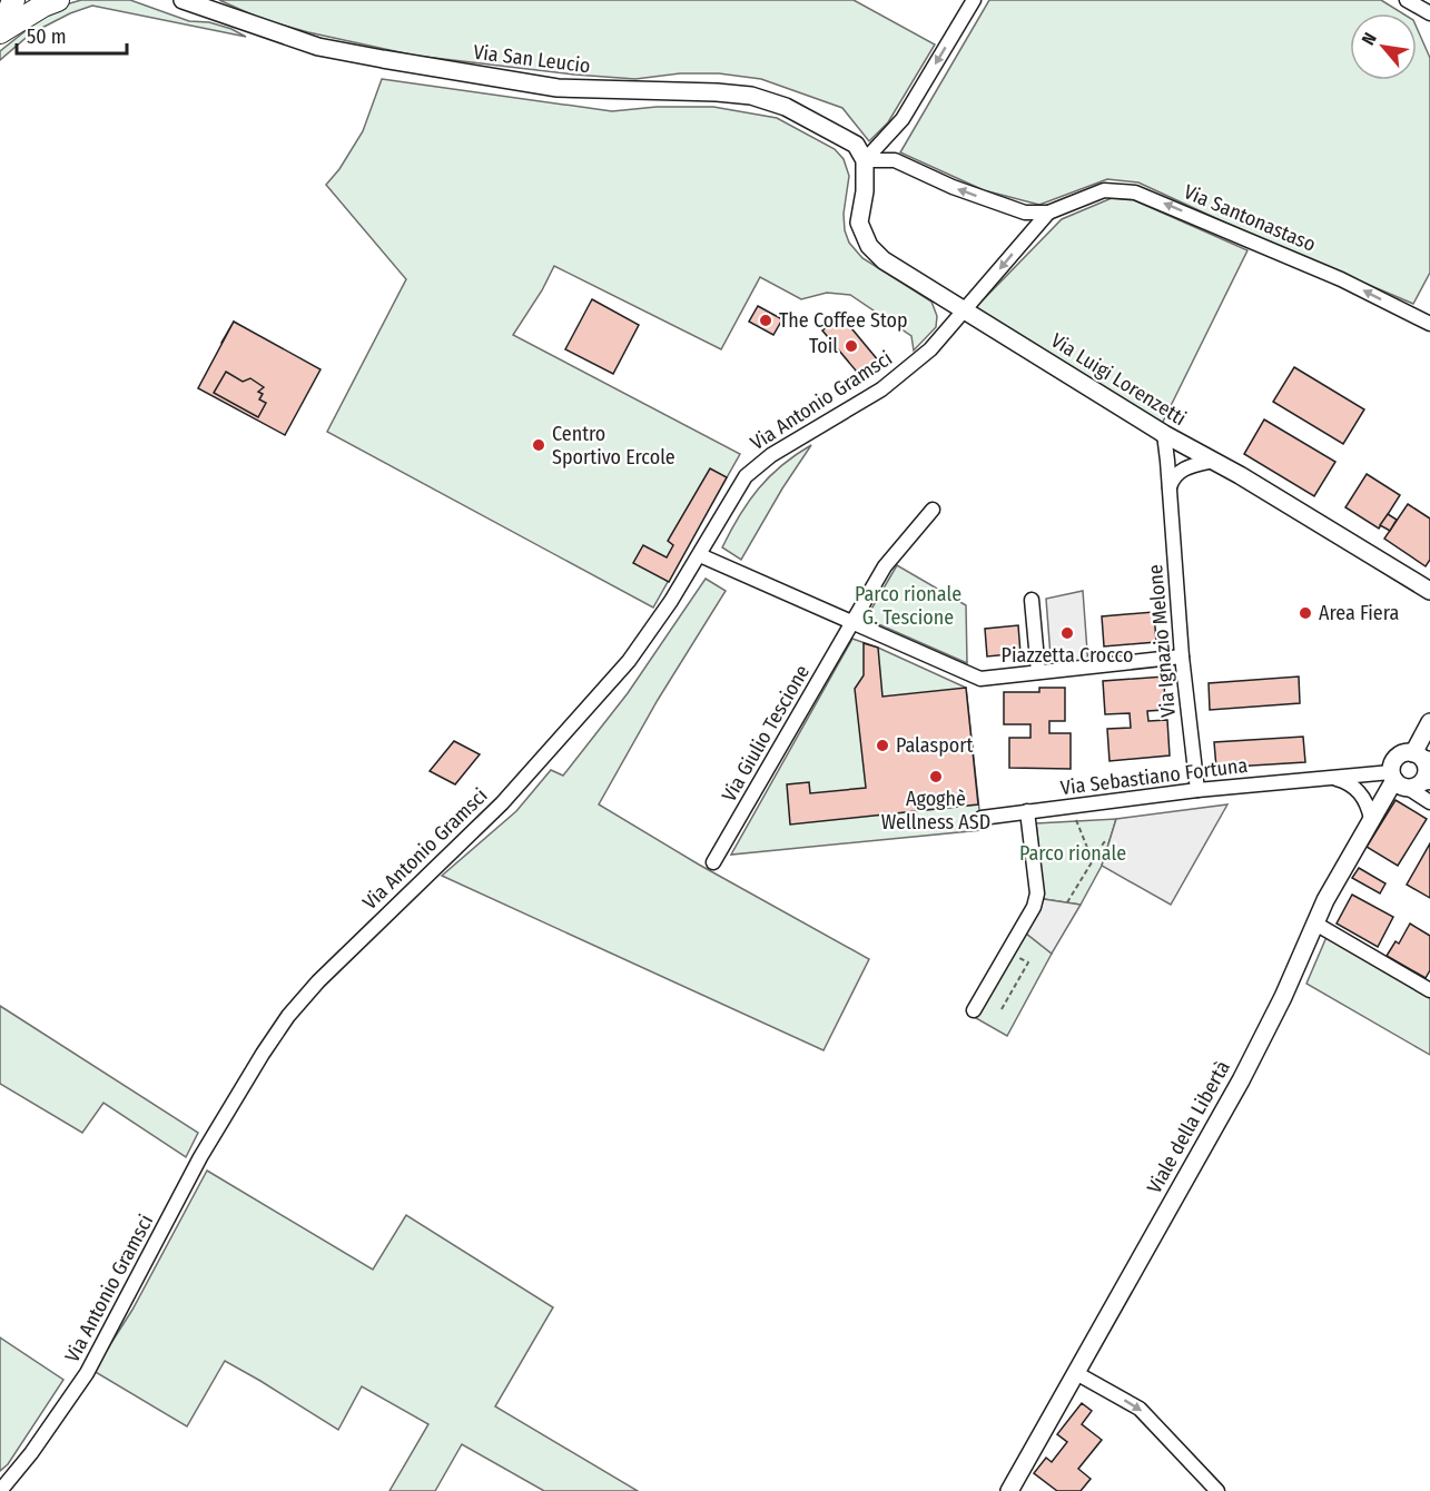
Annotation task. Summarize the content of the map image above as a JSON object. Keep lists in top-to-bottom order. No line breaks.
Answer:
{"streets":{"street":["Via San Leucio","Via Santonastaso","Via Luigi Lorenzetti","Via Antonio Gramsci","Via Ignazio Melone","Via Giulio Tescione","Via Sebastiano Fortuna","Viale della Libertà"]},"crossings":[["Via San Leucio","Via Santonastaso"],["Via San Leucio","Via Luigi Lorenzetti"],["Via Santonastaso","Via Luigi Lorenzetti"],["Via Santonastaso","Via Antonio Gramsci"],["Via Luigi Lorenzetti","Via Antonio Gramsci"],["Via Luigi Lorenzetti","Via Ignazio Melone"],["Via Ignazio Melone","Via Sebastiano Fortuna"],["Via Sebastiano Fortuna","Viale della Libertà"]],"one_way":["Via Santonastaso"],"parks":["Parco rionale G. Tescione","Parco rionale"],"places":["The Coffee Stop","Toil","Centro Sportivo Ercole","Area Fiera","Piazzetta Crocco","Palasport","Agoghè Wellness ASD"],"scale_bar":"50 m","north":"top left"}
